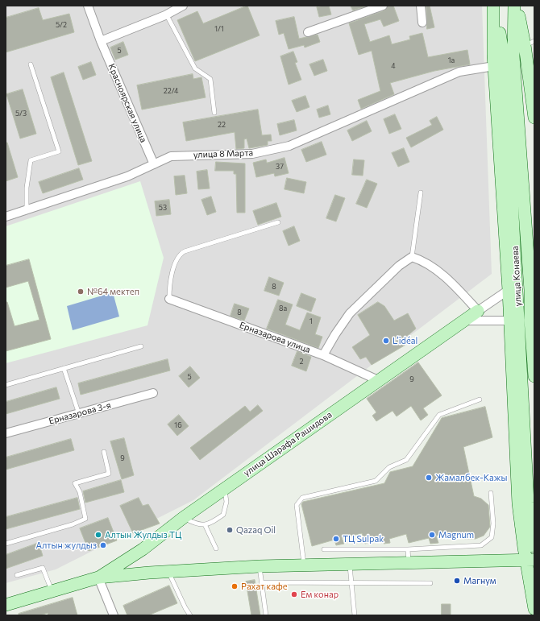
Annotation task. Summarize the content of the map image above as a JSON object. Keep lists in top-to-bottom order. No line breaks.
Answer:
{"streets":{"main road":["улица Конаева","улица Шарафа Рашидова"],"street":["Красноярская улица","улица 8 Марта","Ерназарова улица","Ерназарова 3-я"]},"crossings":[["Красноярская улица","улица 8 Марта"],["Ерназарова улица","улица Шарафа Рашидова"]],"places":["№64 мектеп","L’idéal","Жамалбек-Кажы","Qazaq Oil","Алтын Жулдыз ТЦ","Magnum","ТЦ Sulpak","Алтын жулдыз","Магнум","Рахат кафе","Ем конар"],"house_numbers":["5/2","1/1","5","1а","4","22/4","5/3","22","37","53","8","8а","8","1","2","5","9","16","9"]}
